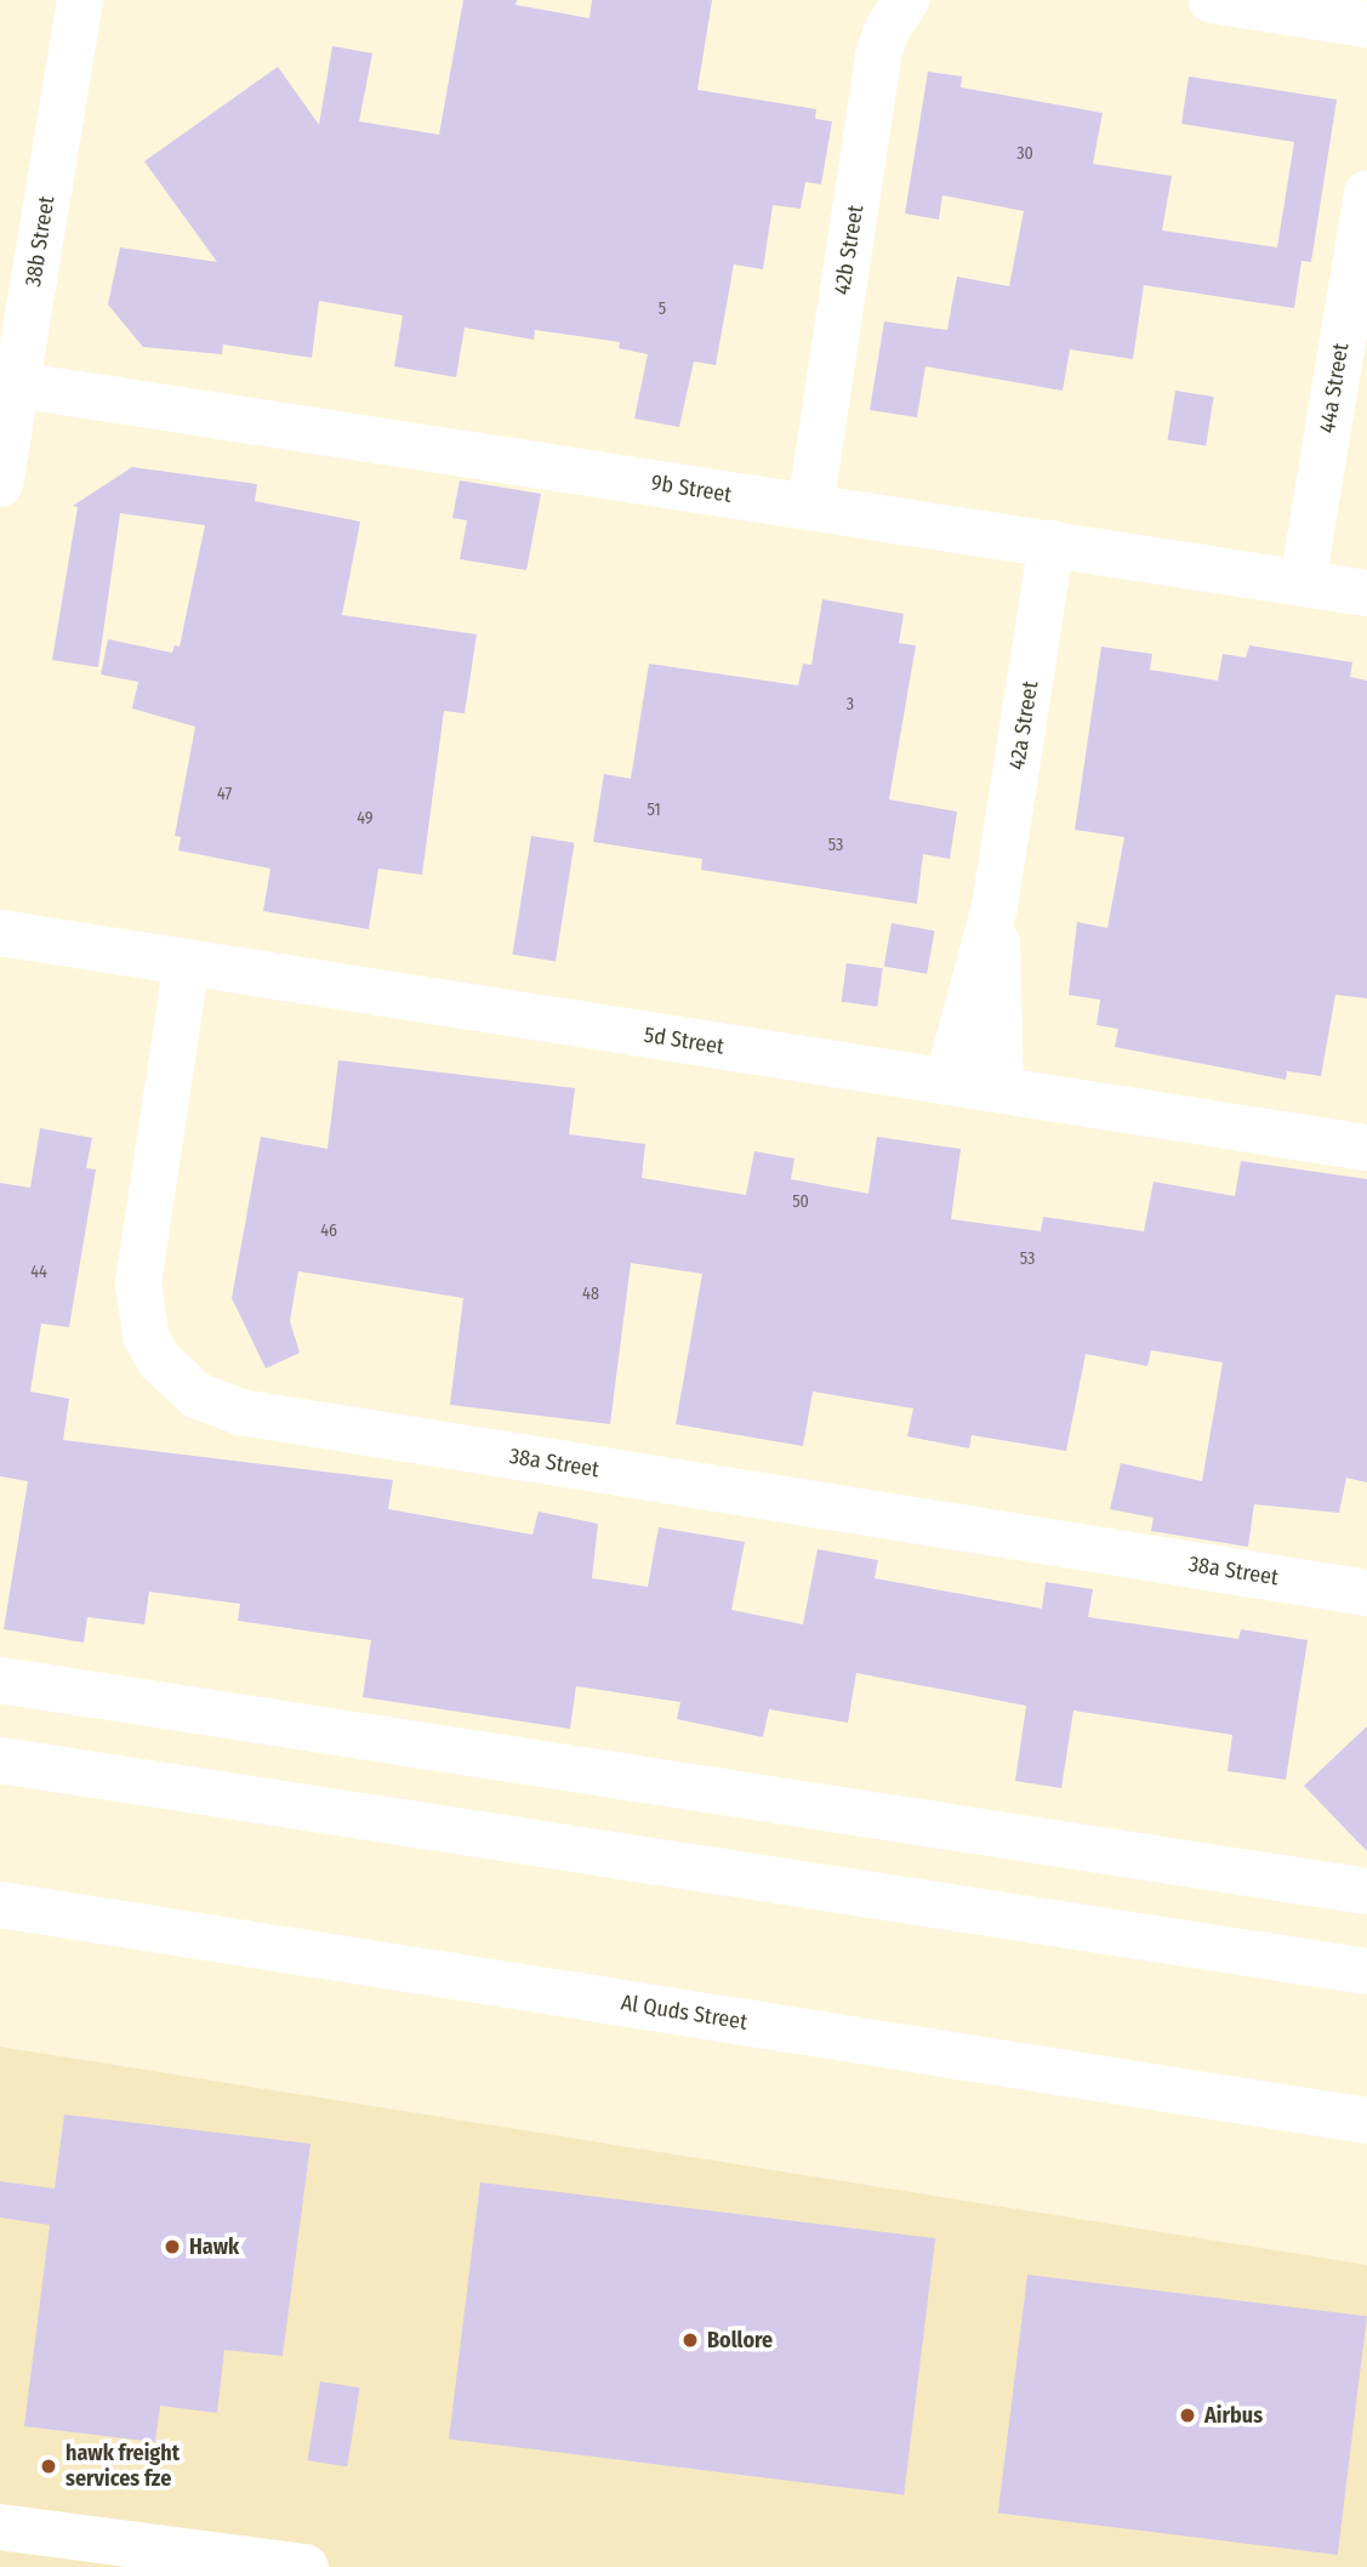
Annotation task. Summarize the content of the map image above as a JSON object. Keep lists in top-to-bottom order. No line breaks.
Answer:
{"streets":{"street":["38b Street","42b Street","44a Street","9b Street","42a Street","5d Street","38a Street","Al Quds Street"]},"crossings":[["38b Street","9b Street"],["42b Street","9b Street"],["44a Street","9b Street"],["9b Street","42a Street"],["42a Street","5d Street"],["5d Street","38a Street"]],"places":["Hawk","Bollore","Airbus","hawk freight services fze"],"house_numbers":["30","5","3","47","51","49","53","50","46","53","44","48"]}
